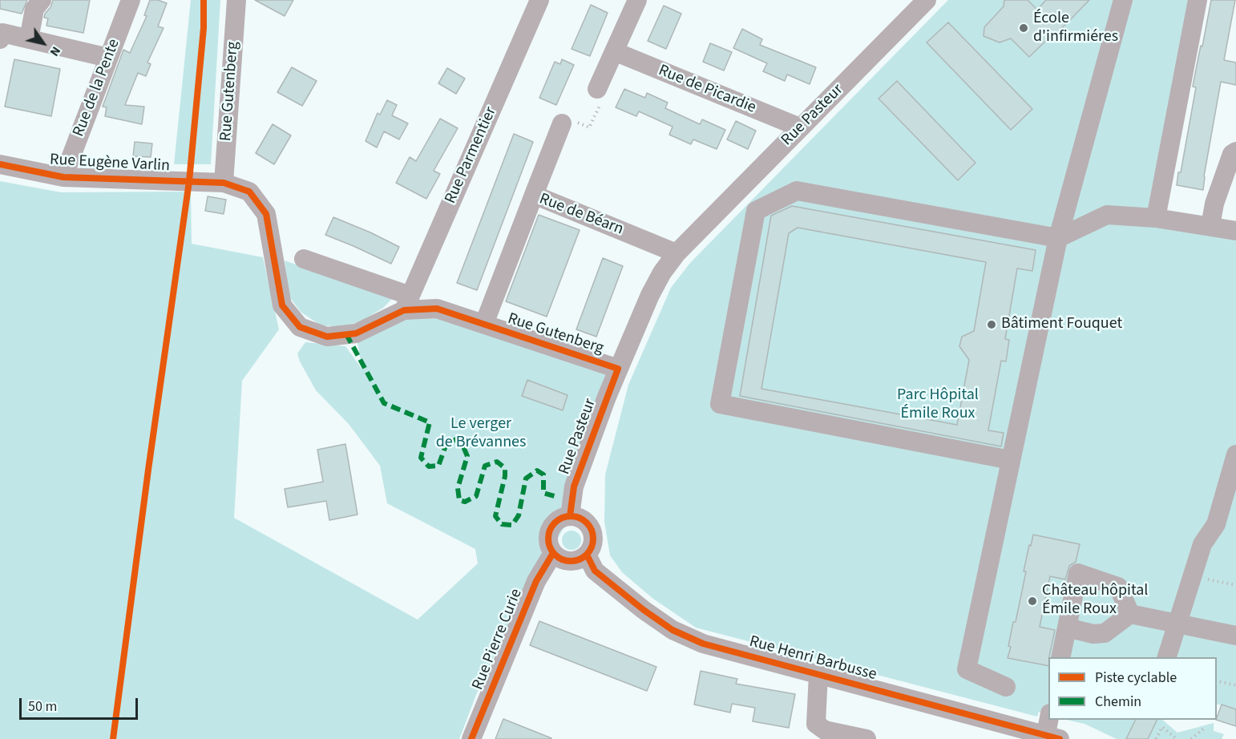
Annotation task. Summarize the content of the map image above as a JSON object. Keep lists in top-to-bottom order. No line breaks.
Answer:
{"streets":{"street":["Rue de la Pente","Rue de Picardie","Rue Gutenberg","Rue Pasteur","Rue Parmentier","Rue Eugène Varlin","Rue de Béarn","Rue Pierre Curie","Rue Henri Barbusse"]},"crossings":[["Rue de la Pente","Rue Eugène Varlin"],["Rue de Picardie","Rue Pasteur"],["Rue Gutenberg","Rue Pasteur"],["Rue Gutenberg","Rue Eugène Varlin"],["Rue Gutenberg","Rue de Béarn"],["Rue Pasteur","Rue de Béarn"],["Rue Pasteur","Rue Pierre Curie"],["Rue Pasteur","Rue Henri Barbusse"],["Rue Parmentier","Rue Eugène Varlin"],["Rue Eugène Varlin","Rue de Béarn"],["Rue Pierre Curie","Rue Henri Barbusse"]],"parks":["Parc Hôpital Émile Roux","Le verger de Brévannes"],"places":["École d'infirmiéres","Bâtiment Fouquet","Château hôpital Émile Roux"],"legend":["Piste cyclable","Chemin"],"scale_bar":"50 m","north":"bottom right"}
